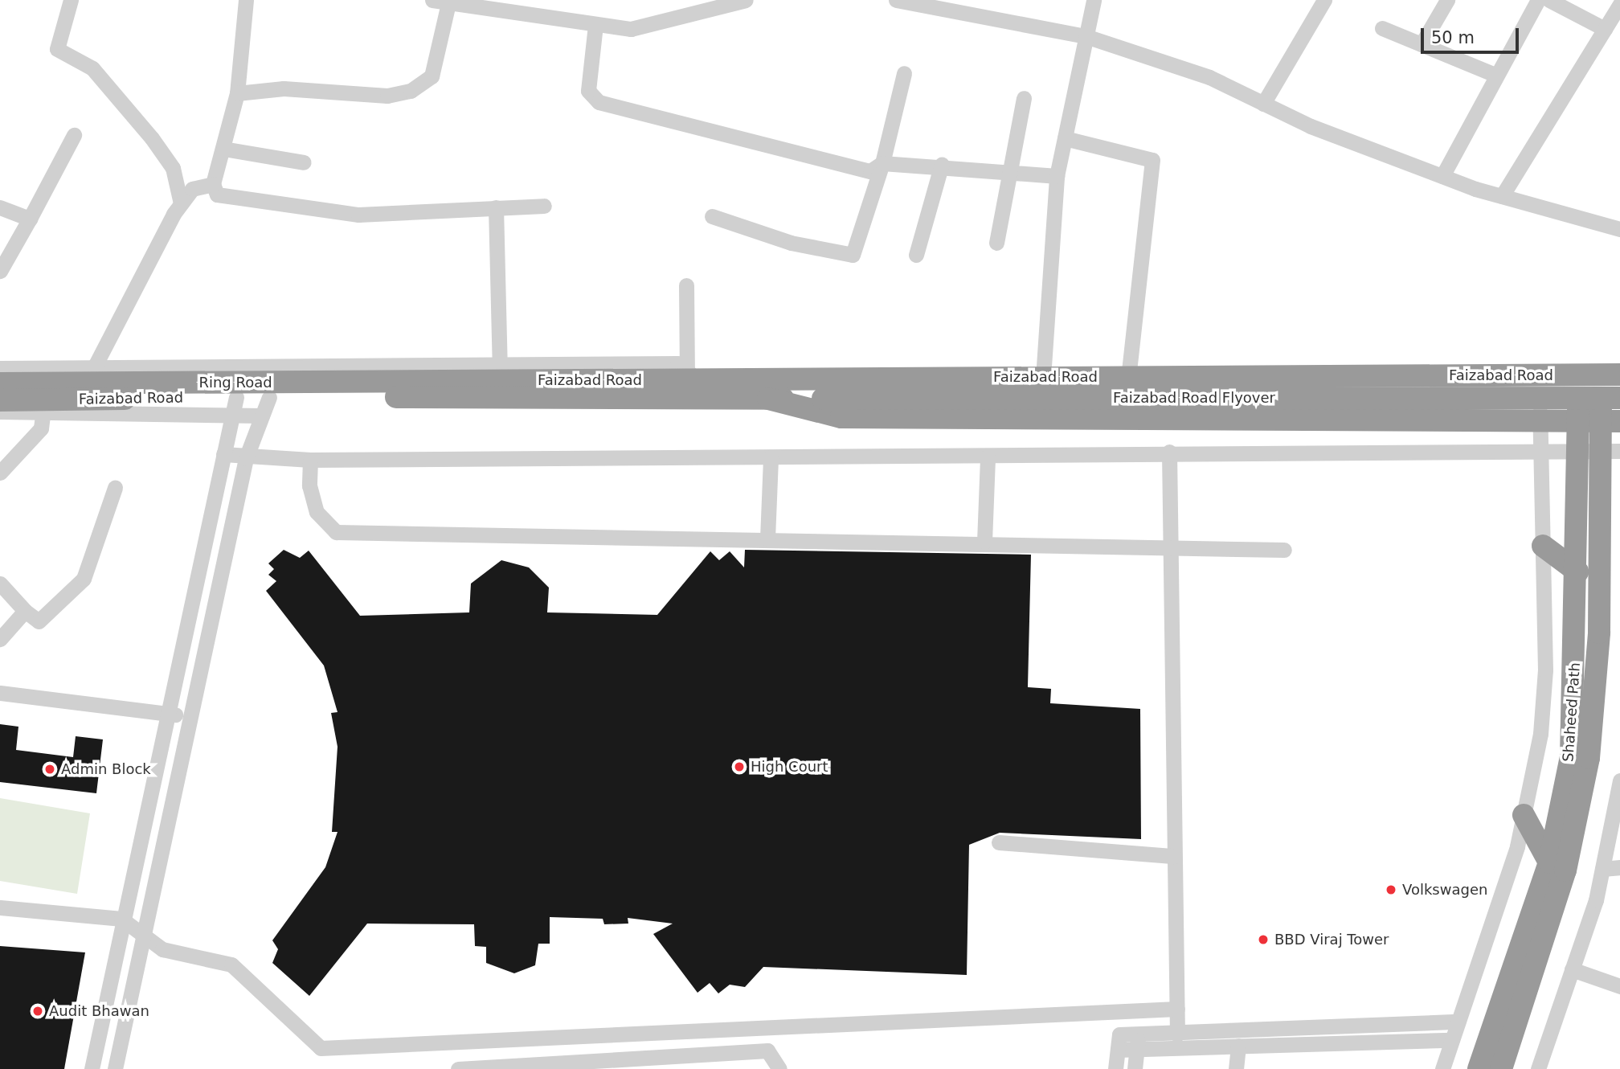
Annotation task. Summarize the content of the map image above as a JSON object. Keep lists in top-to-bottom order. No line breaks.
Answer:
{"streets":{"highway":["Faizabad Road","Ring Road","Faizabad Road Flyover","Shaheed Path"]},"crossings":[["Faizabad Road","Ring Road"],["Faizabad Road","Faizabad Road Flyover"],["Faizabad Road","Shaheed Path"]],"places":["High Court","Admin Block","Volkswagen","BBD Viraj Tower","Audit Bhawan"],"scale_bar":"50 m"}
